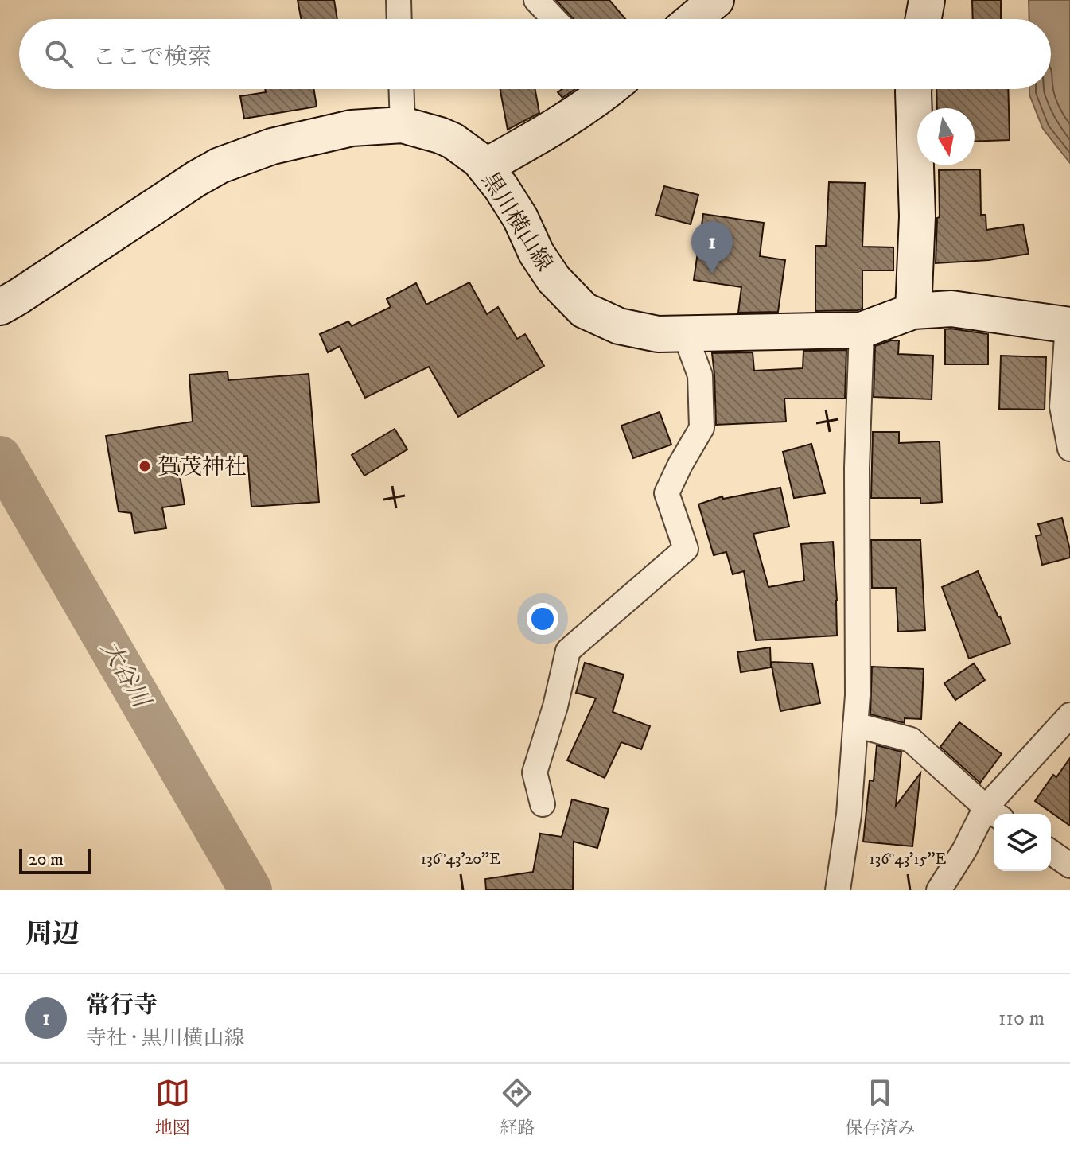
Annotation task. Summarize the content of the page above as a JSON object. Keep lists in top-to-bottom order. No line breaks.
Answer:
{"streets":{"main road":["黒川横山線"]},"water":["大谷川"],"places":["賀茂神社"],"scale_bar":"20 m","north":"bottom","page":{"search":"ここで検索","pins":"1","scale":"20 m","heading":"周辺","list":[{"mark":"1","name":"常行寺","note":"寺社 · 黒川横山線","value":"110 m"}],"nav":["地図","経路","保存済み"]},"coordinates":["136°43'20\"E","136°43'15\"E"]}
